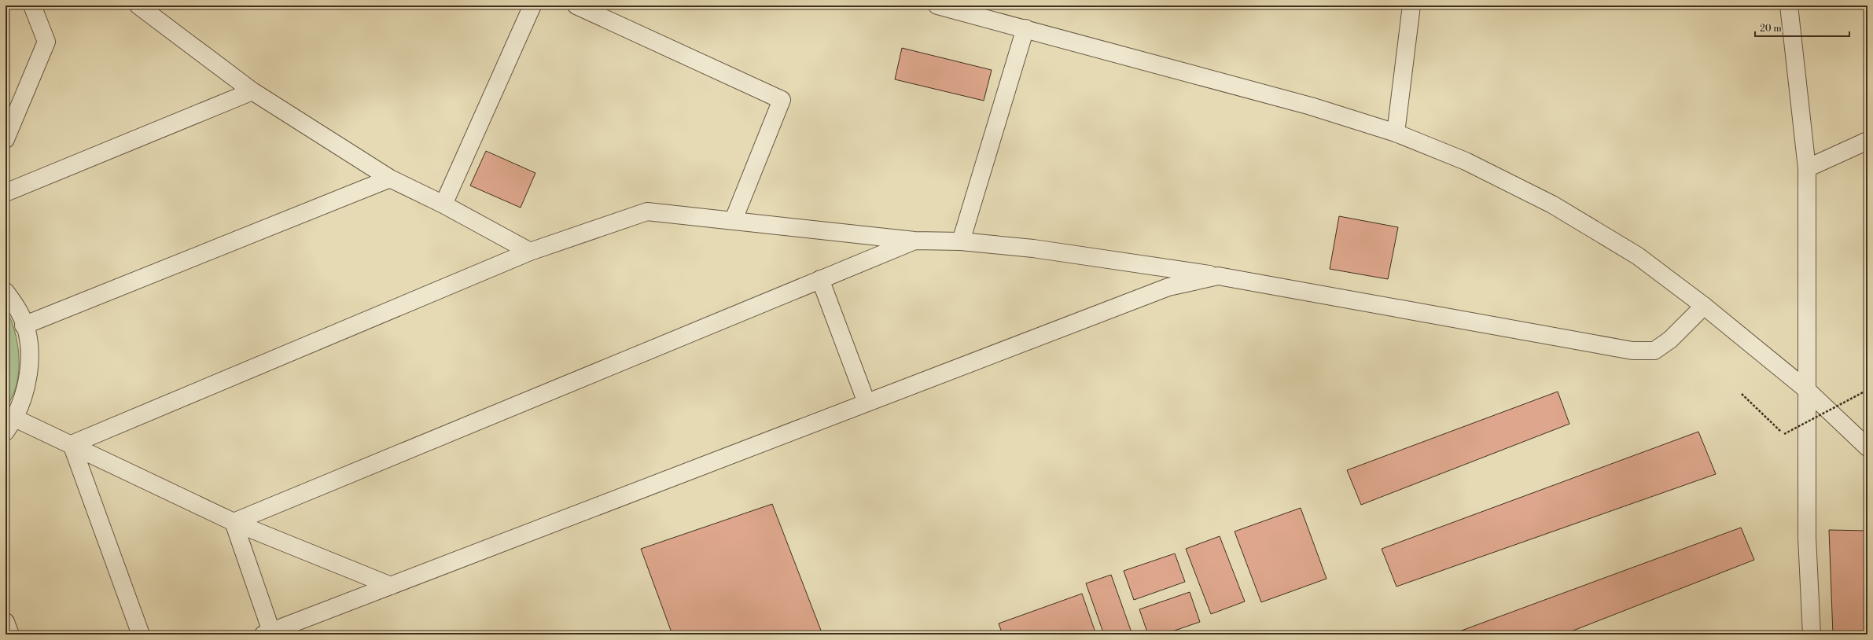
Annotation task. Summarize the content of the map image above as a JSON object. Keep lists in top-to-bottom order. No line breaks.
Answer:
{"scale_bar":"20 m"}
